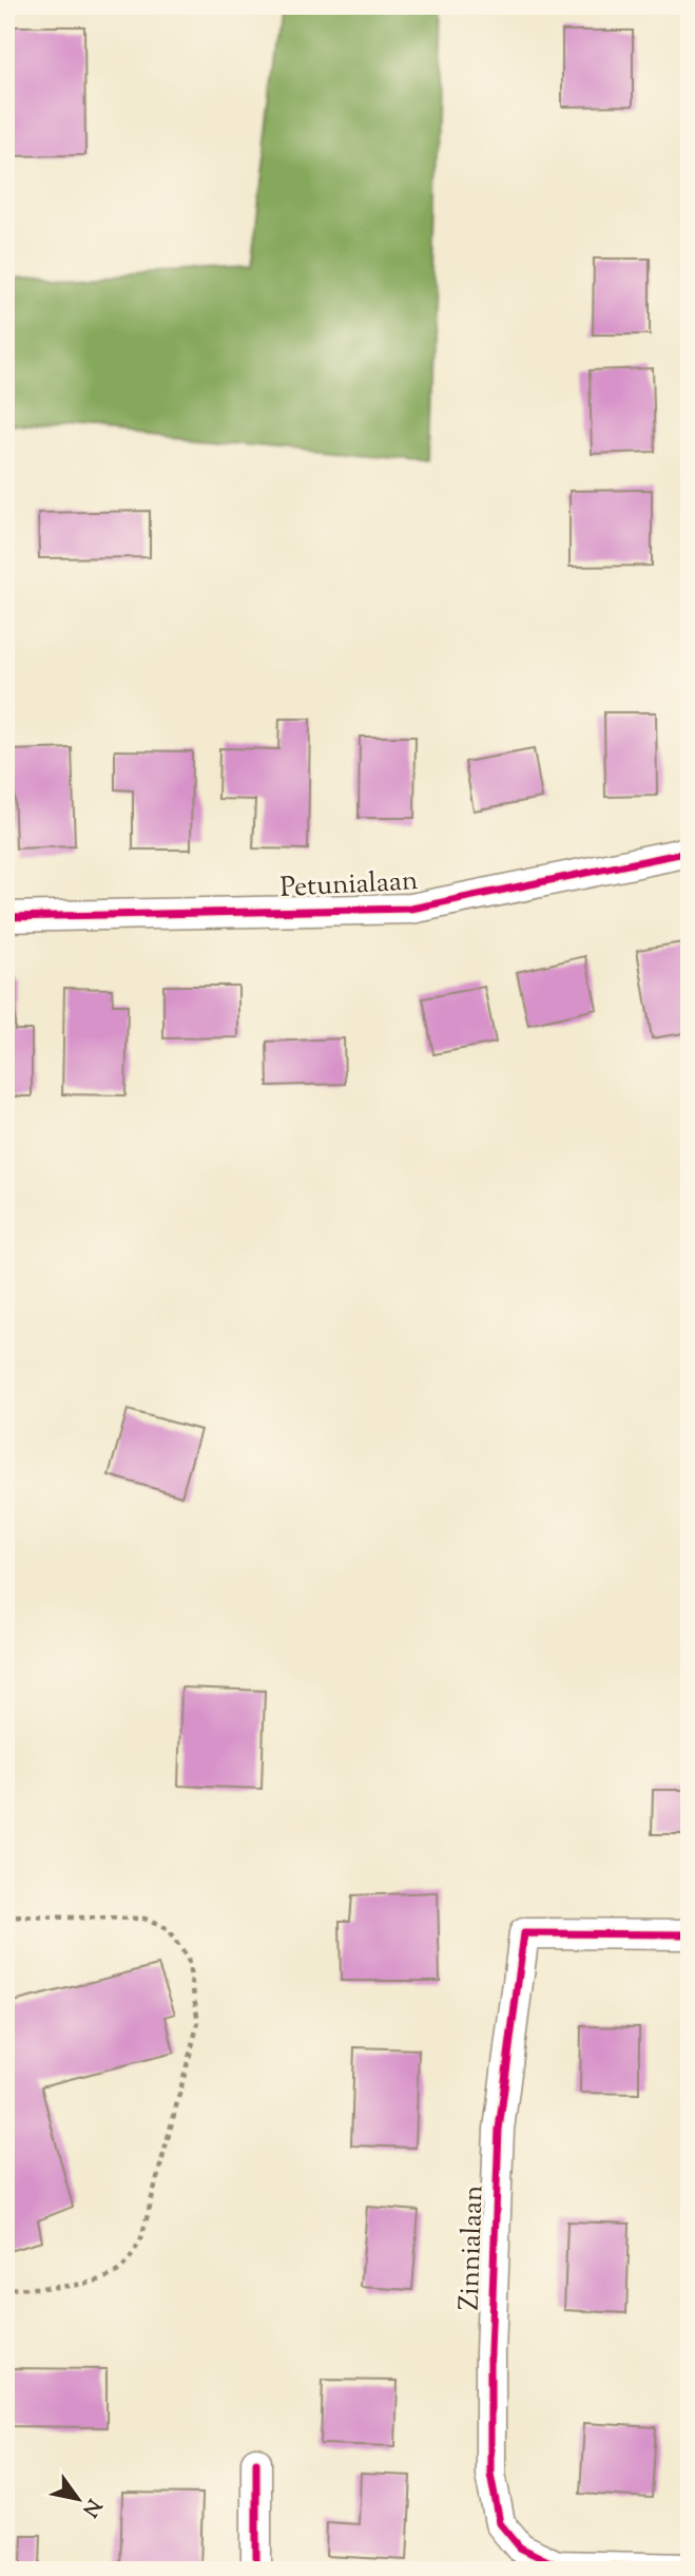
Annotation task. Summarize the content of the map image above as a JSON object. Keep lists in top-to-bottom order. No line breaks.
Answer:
{"streets":{"street":["Petunialaan","Zinnialaan"]},"north":"bottom right"}
